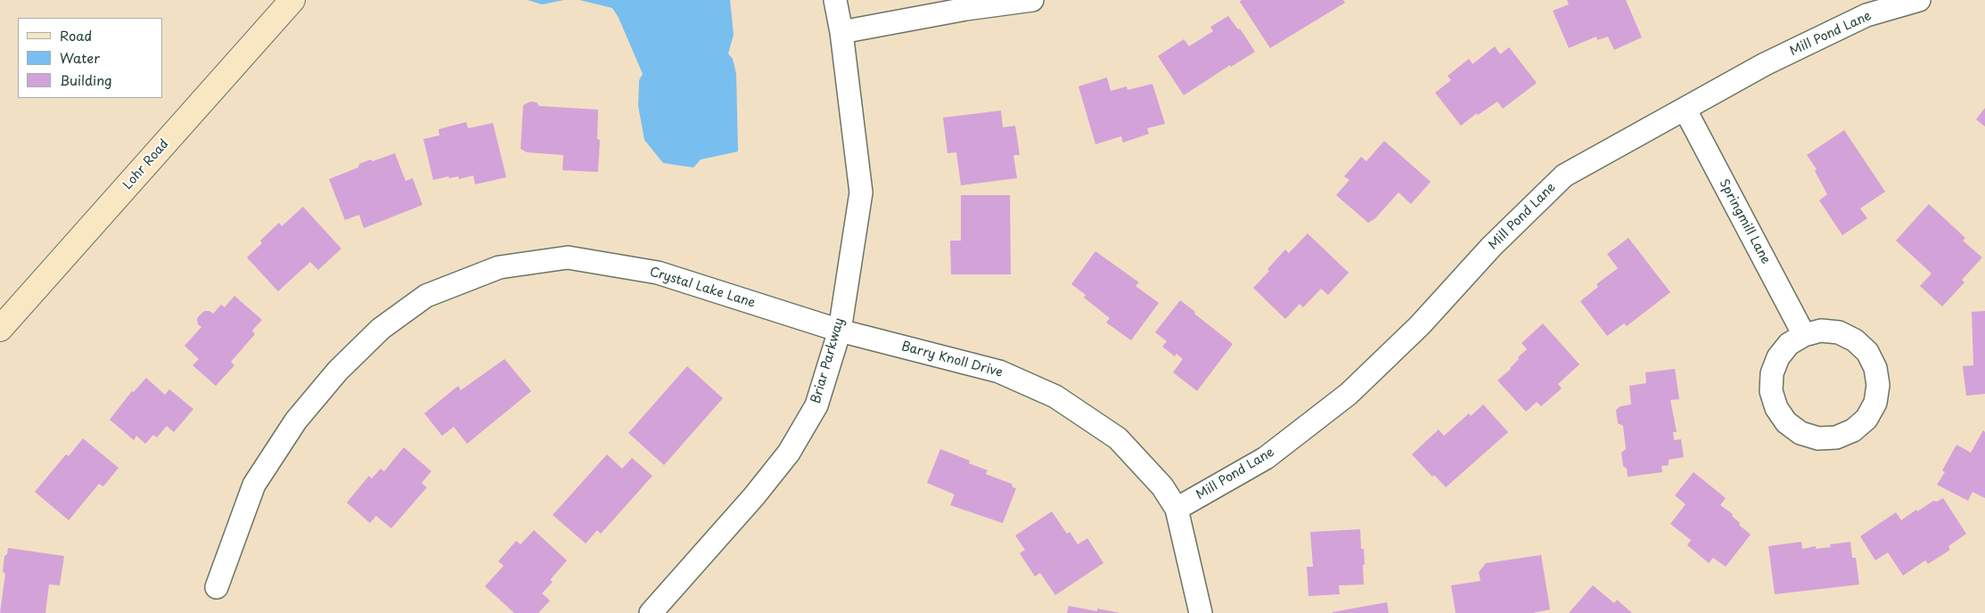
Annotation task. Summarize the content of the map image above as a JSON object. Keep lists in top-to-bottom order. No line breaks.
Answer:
{"streets":{"street":["Mill Pond Lane","Lohr Road","Springmill Lane","Crystal Lake Lane","Barry Knoll Drive","Briar Parkway"]},"crossings":[["Mill Pond Lane","Springmill Lane"],["Mill Pond Lane","Barry Knoll Drive"],["Crystal Lake Lane","Barry Knoll Drive"],["Crystal Lake Lane","Briar Parkway"],["Barry Knoll Drive","Briar Parkway"]],"legend":["Road","Water","Building"]}
